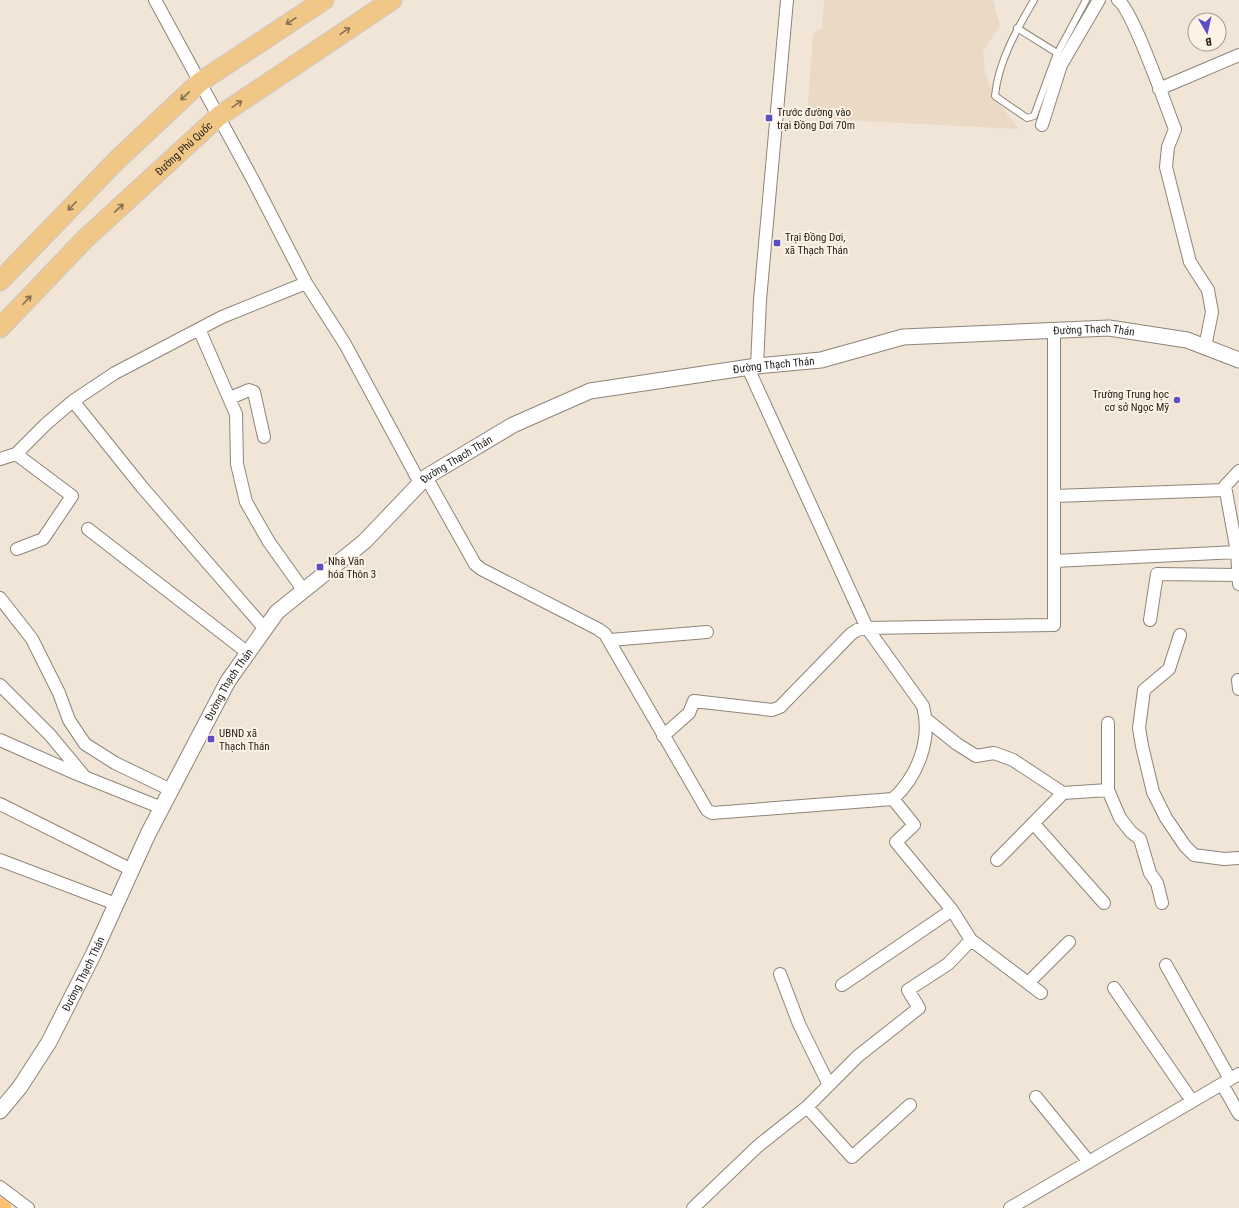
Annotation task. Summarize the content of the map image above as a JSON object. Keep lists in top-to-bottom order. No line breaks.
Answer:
{"streets":{"main road":["Đường Phủ Quốc"],"street":["Đường Thạch Thán"]},"places":{"transit":["Trước đường vào trại Đồng Dơi 70m","Trại Đồng Dơi, xã Thạch Thán","Nhà Văn hóa Thôn 3","UBND xã Thạch Thán"],"other":["Trường Trung học cơ sở Ngọc Mỹ"]},"north":"bottom"}
